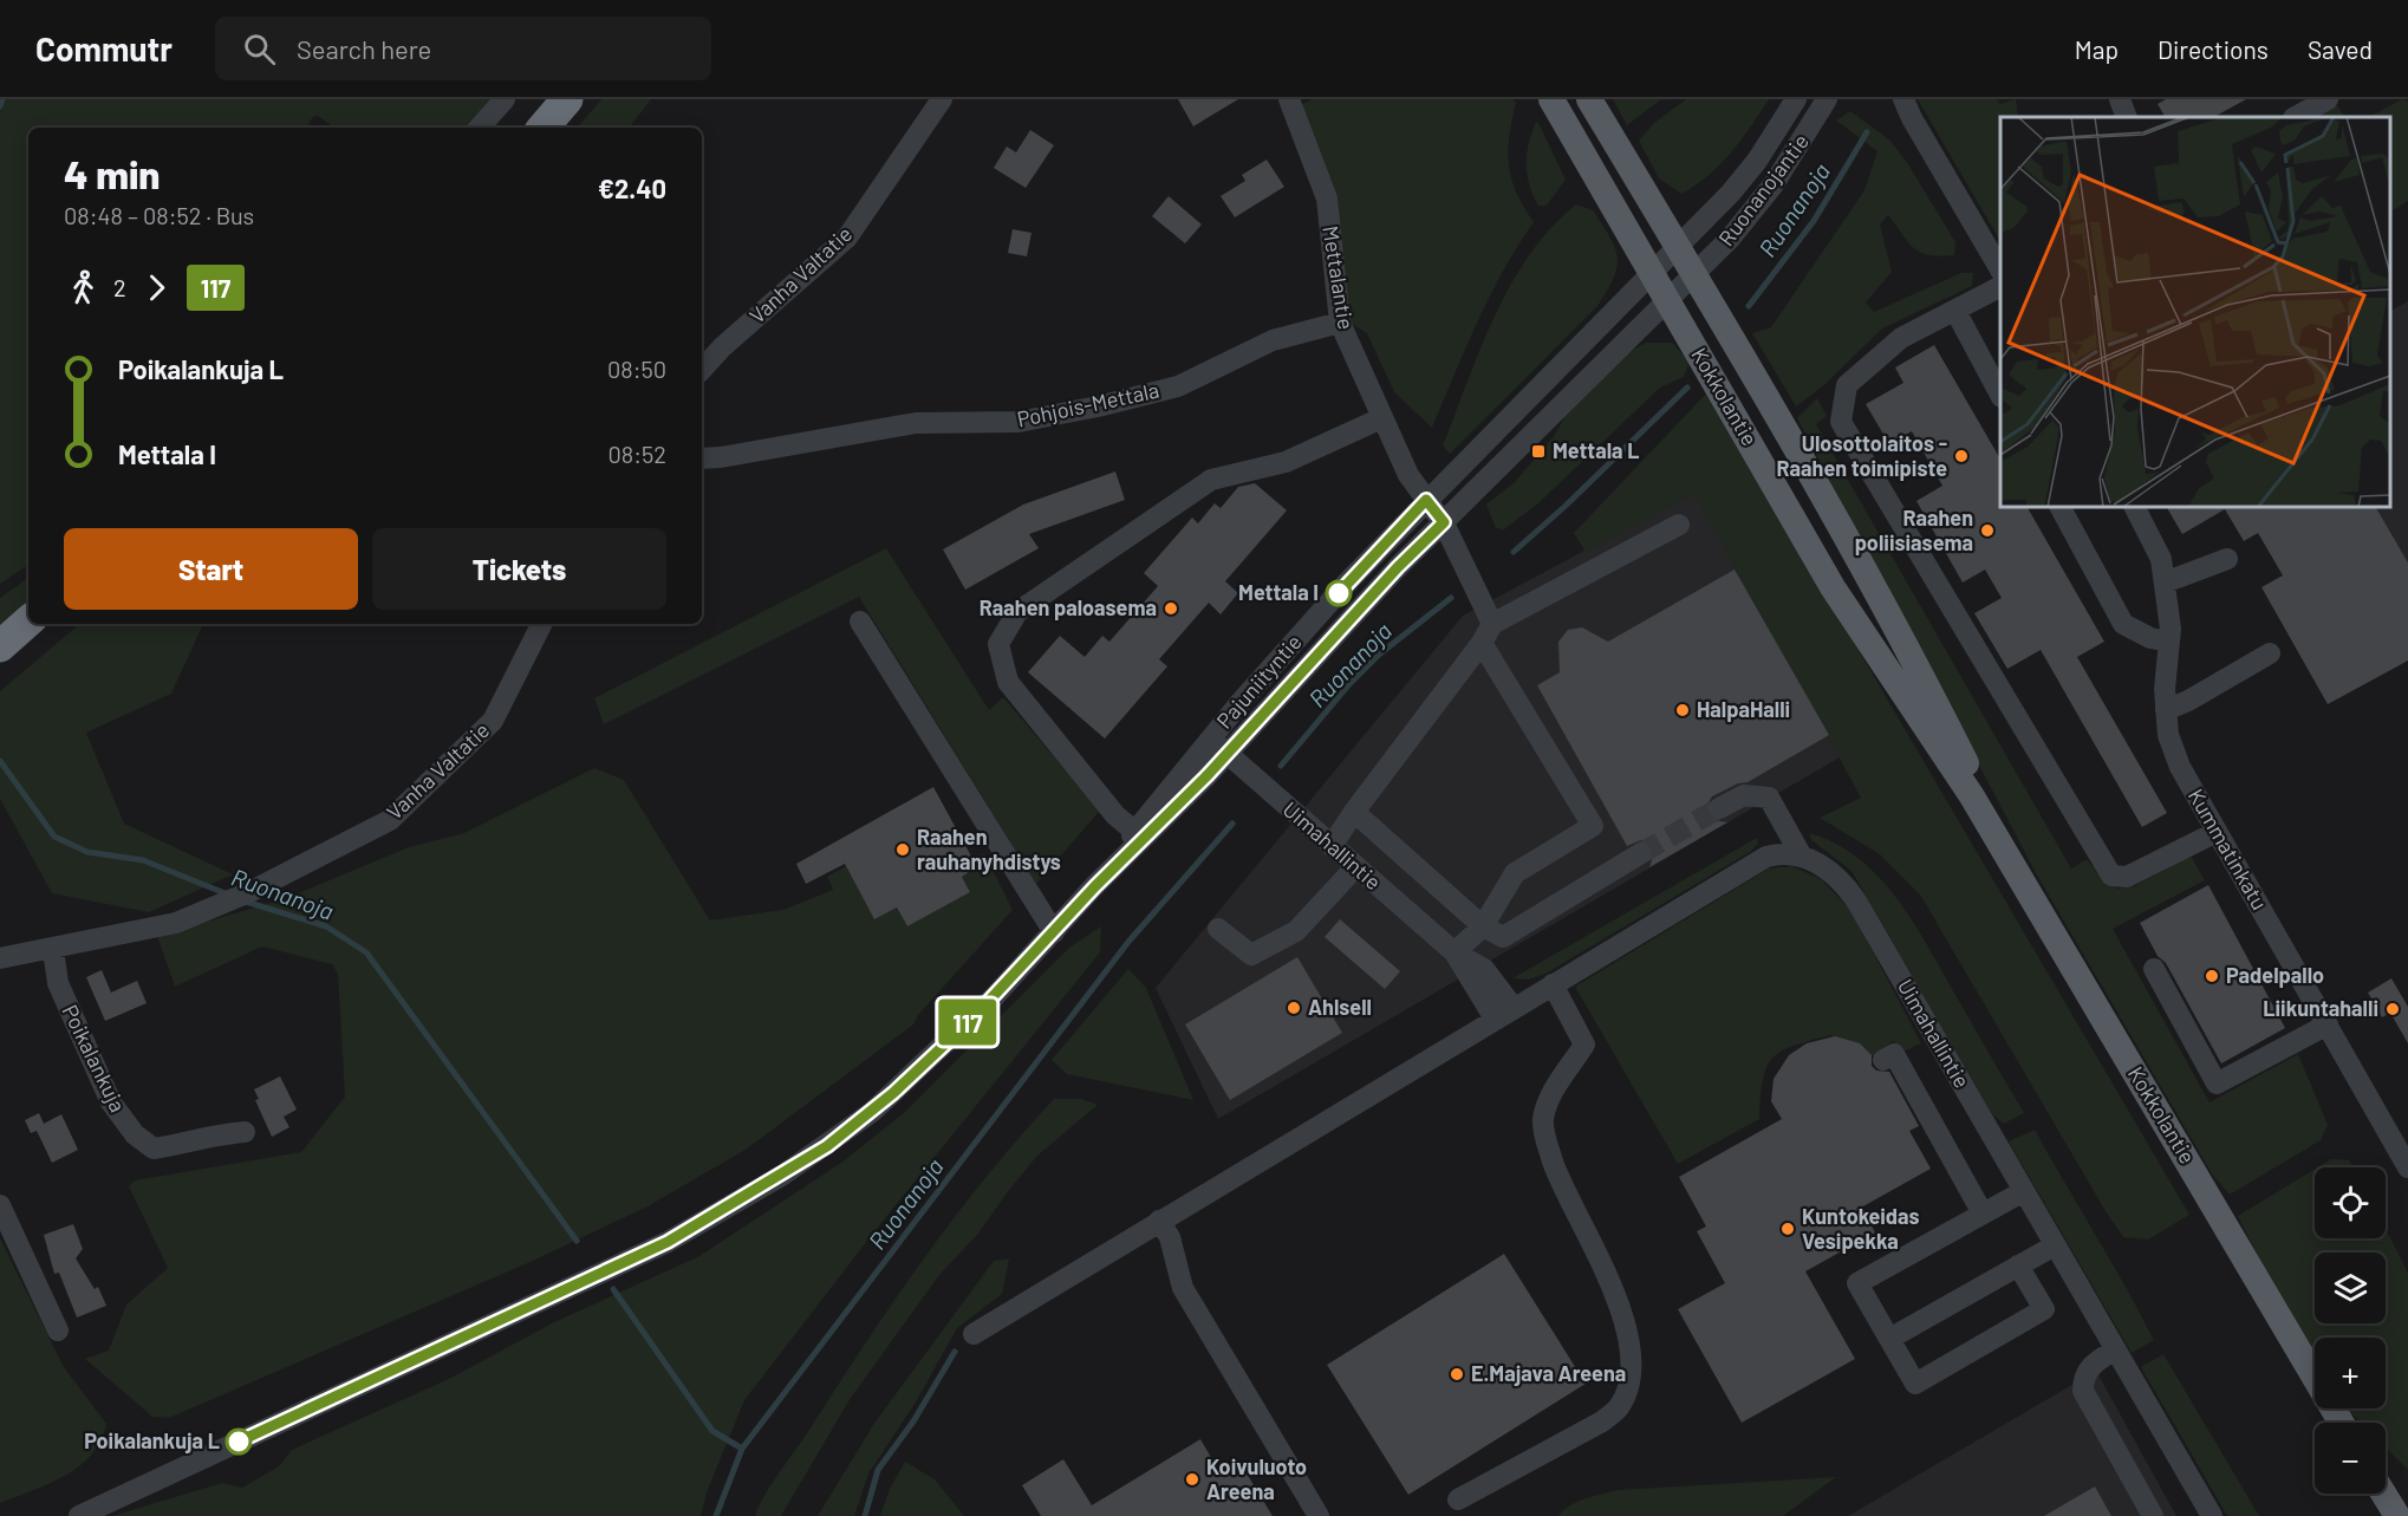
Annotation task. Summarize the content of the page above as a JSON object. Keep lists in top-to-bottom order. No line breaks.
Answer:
{"streets":{"main road":["Kokkolantie"],"street":["Ruonanojantie","Vanha Valtatie","Mettalantie","Pohjois-Mettala","Pajuniityntie","Uimahallintie","Kummatinkatu","Poikalankuja"]},"crossings":[["Ruonanojantie","Kokkolantie"],["Ruonanojantie","Pajuniityntie"],["Vanha Valtatie","Poikalankuja"],["Mettalantie","Pohjois-Mettala"],["Mettalantie","Pajuniityntie"],["Kokkolantie","Pajuniityntie"],["Pajuniityntie","Uimahallintie"]],"water":["Ruonanoja"],"places":{"transit":["Mettala L"],"other":["Ulosottolaitos - Raahen toimipiste","Raahen poliisiasema","Mettala I","Raahen paloasema","HalpaHalli","Raahen rauhanyhdistys","Padelpallo","Ahlsell","Liikuntahalli","Kuntokeidas Vesipekka","E.Majava Areena","Poikalankuja L","Koivuluoto Areena"]},"lines":["bus line 117"],"page":{"header":"Commutr","search":"Search here","nav":["Map","Directions","Saved"],"on_map":"117","heading":["4 min","08:48 – 08:52 · Bus","€2.40"],"legs":["2","117"],"list":[{"name":"Poikalankuja L","value":"08:50"},{"name":"Mettala I","value":"08:52"}],"buttons":["Start","Tickets"],"map_buttons":["+","−"]}}
